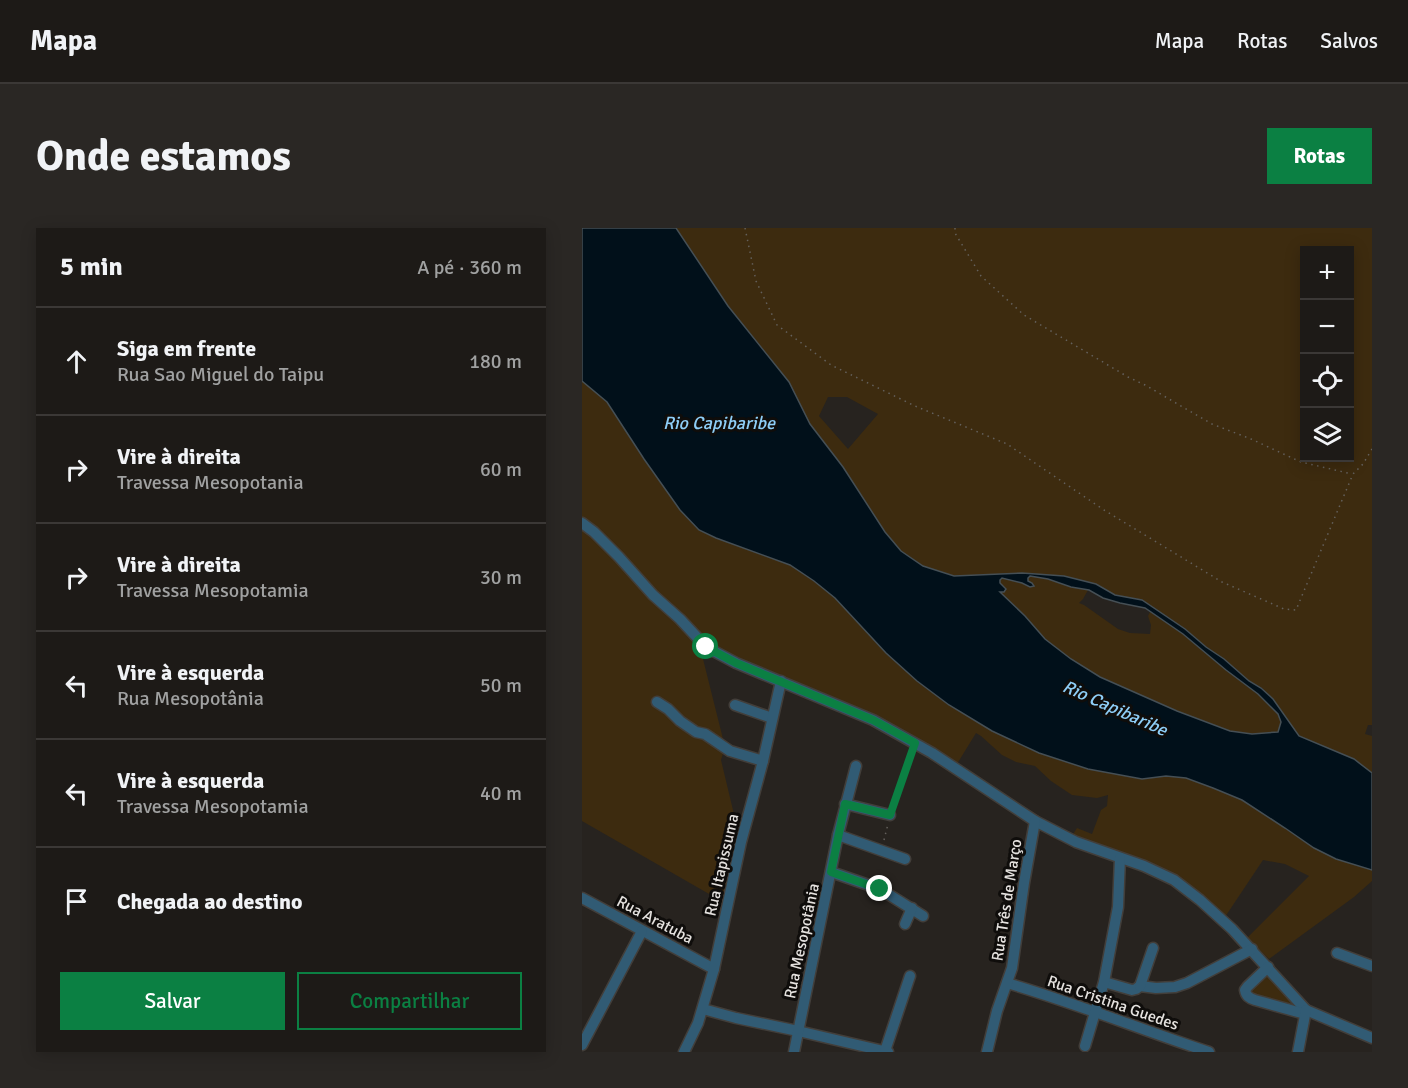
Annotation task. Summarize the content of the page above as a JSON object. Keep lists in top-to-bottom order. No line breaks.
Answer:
{"streets":{"street":["Rua Itapissuma","Rua Três de Março","Rua Aratuba","Rua Mesopotânia","Rua Cristina Guedes"]},"crossings":[["Rua Itapissuma","Rua Aratuba"],["Rua Três de Março","Rua Cristina Guedes"]],"water":["Rio Capibaribe"],"page":{"header":"Mapa","nav":["Mapa","Rotas","Salvos"],"buttons":["Rotas",["Salvar","Compartilhar"]],"title":"Onde estamos","heading":["5 min","A pé · 360 m"],"map_buttons":["+","−"],"list":[["Siga em frente","Rua Sao Miguel do Taipu","180 m"],["Vire à direita","Travessa Mesopotania","60 m"],["Vire à direita","Travessa Mesopotamia","30 m"],["Vire à esquerda","Rua Mesopotânia","50 m"],["Vire à esquerda","Travessa Mesopotamia","40 m"],"Chegada ao destino"]}}
